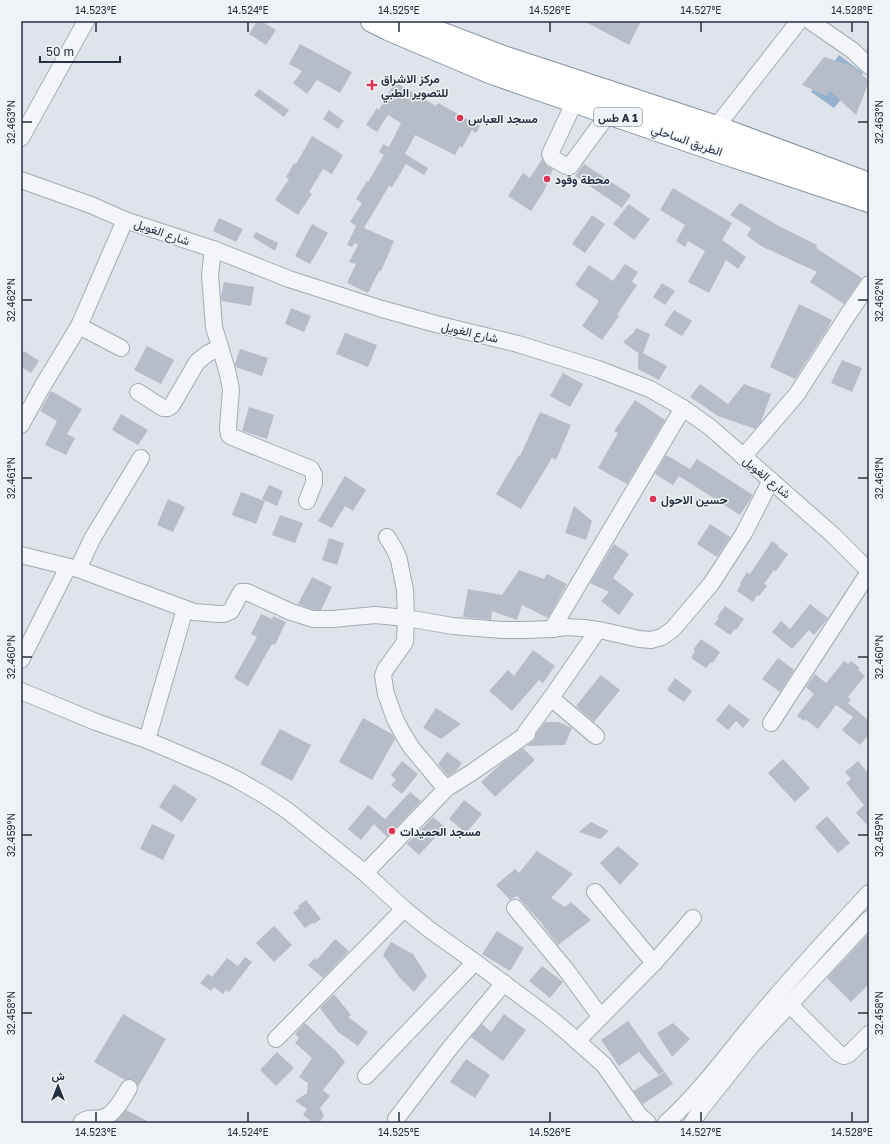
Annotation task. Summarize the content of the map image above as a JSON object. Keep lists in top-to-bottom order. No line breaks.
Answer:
{"streets":{"highway":["طس A 1","الطريق الساحلي"],"street":["شارع الغويل"]},"places":{"health":["مركز الاشراق للتصوير الطبي"],"other":["مسجد العباس","محطة وقود","حسين الاحول","مسجد الحميدات"]},"scale_bar":"50 m","north":"top","coordinates":["14.523°E","14.524°E","14.525°E","14.526°E","14.527°E","14.528°E","32.463°N","32.462°N","32.461°N","32.460°N","32.459°N","32.458°N"]}
